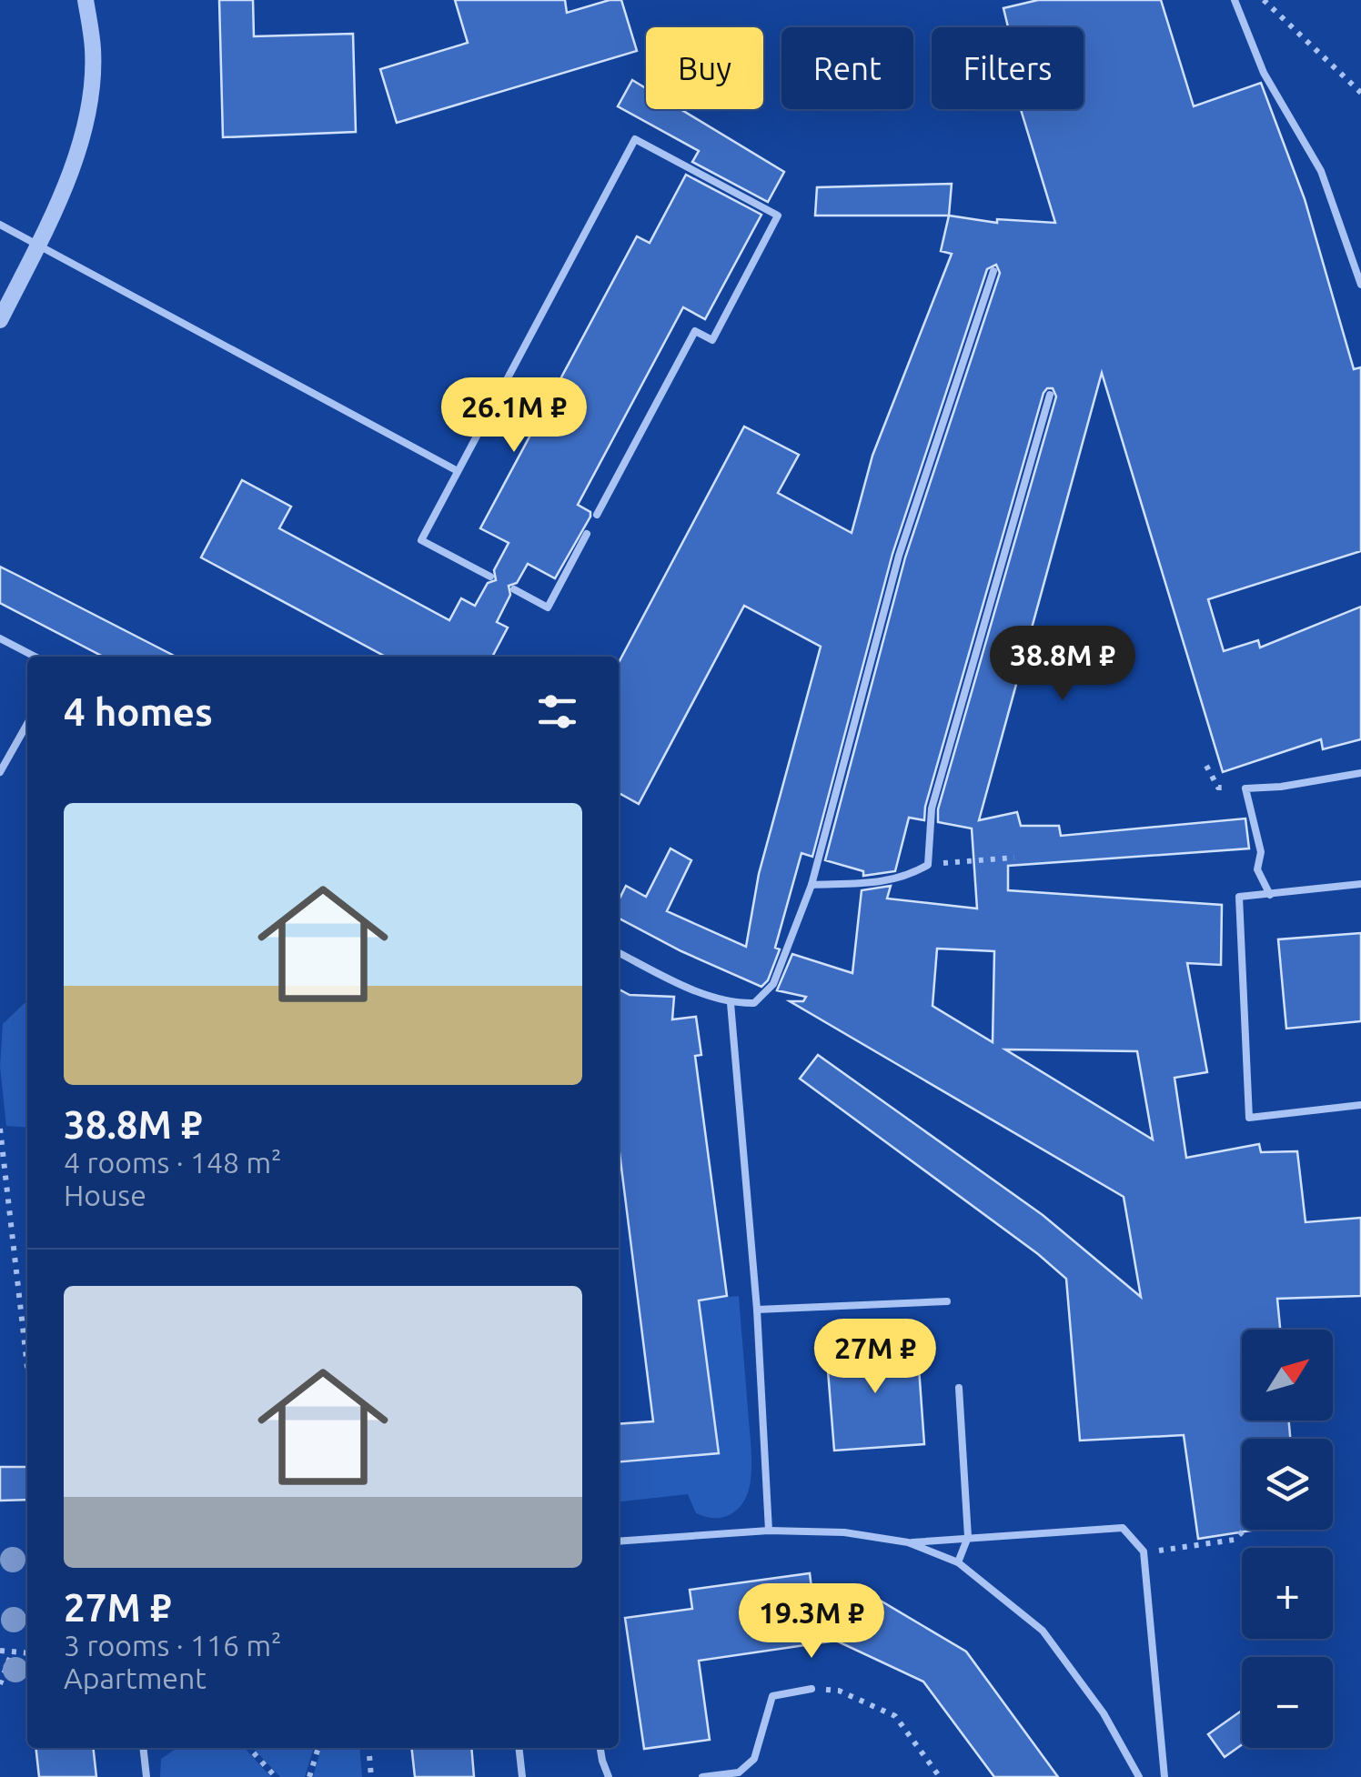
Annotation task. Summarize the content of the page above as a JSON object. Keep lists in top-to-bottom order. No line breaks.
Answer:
{"north":"top right","page":{"chip":["Buy","Rent","Filters"],"price":["26.1M ₽","38.8M ₽","27M ₽","19.3M ₽"],"heading":"4 homes","list":[{"name":"38.8M ₽","note":"4 rooms · 148 m² · House"},{"name":"27M ₽","note":"3 rooms · 116 m² · Apartment"}],"map_buttons":["+","−"]}}
